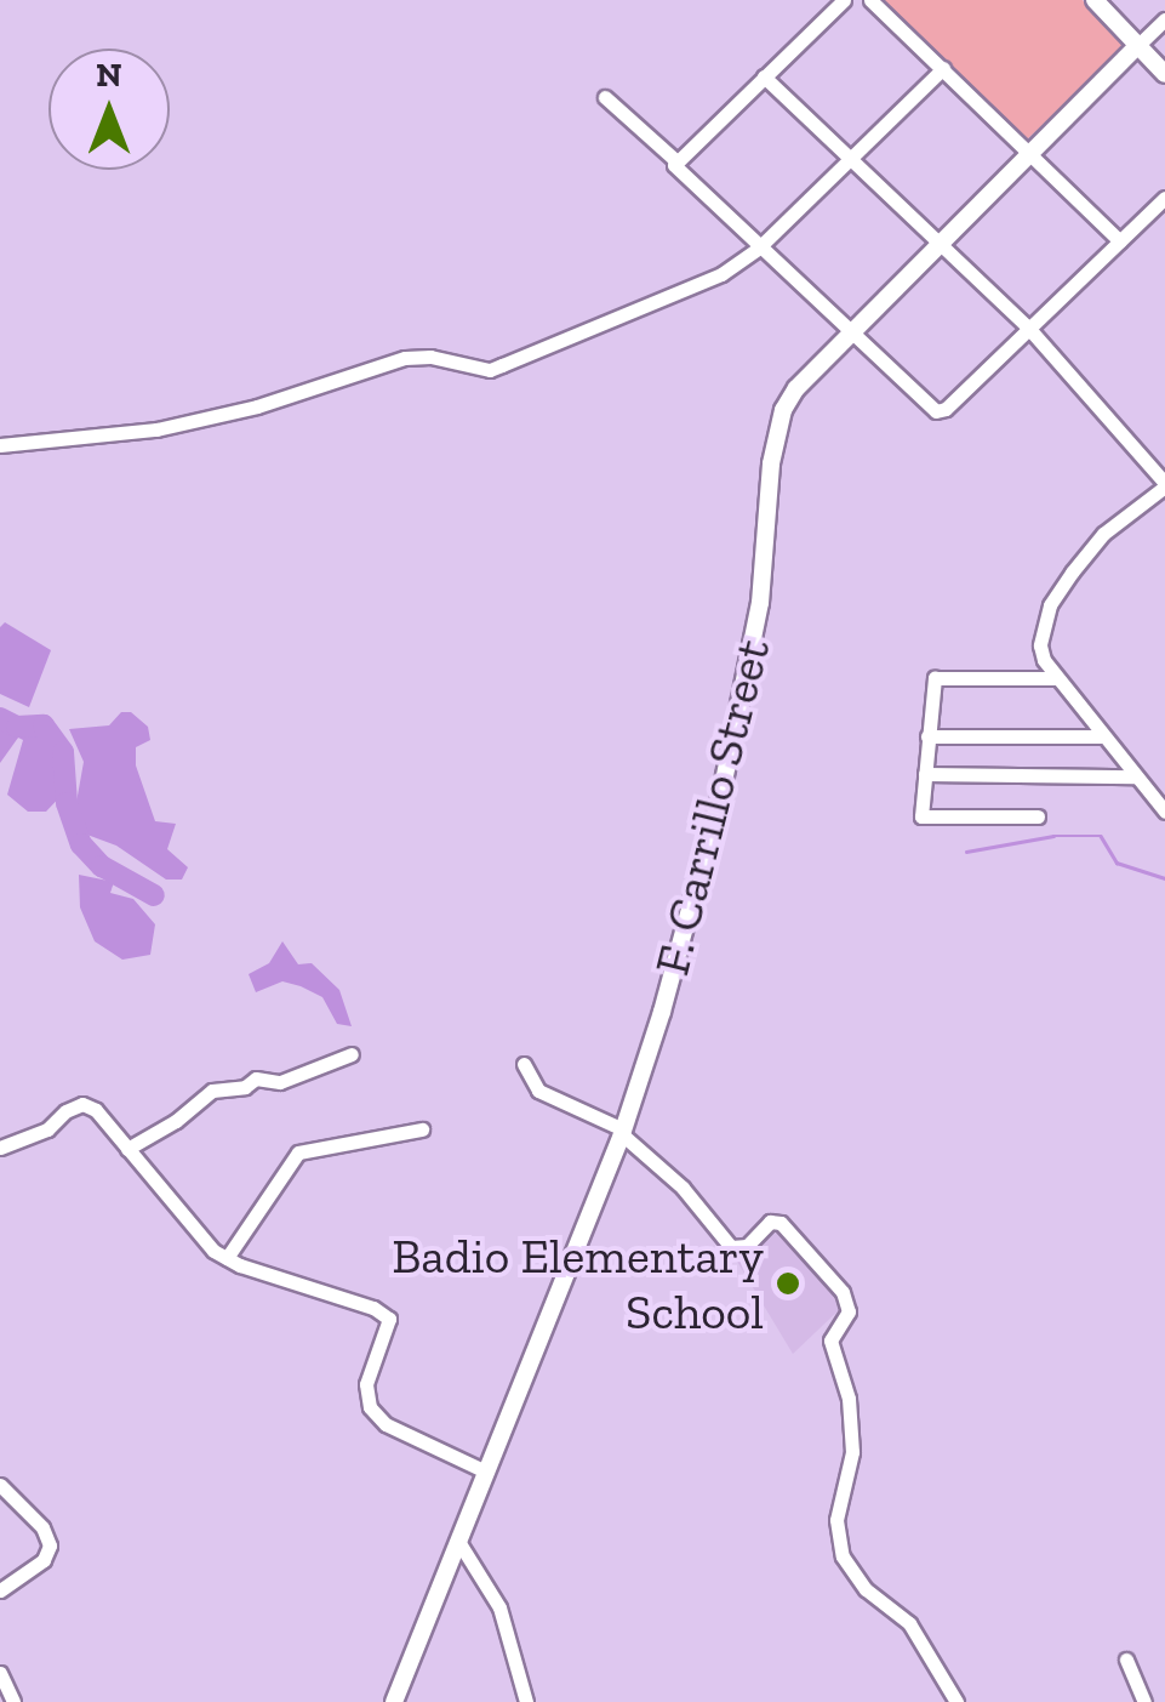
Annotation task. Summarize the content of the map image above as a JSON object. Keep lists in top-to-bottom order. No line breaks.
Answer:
{"streets":{"street":["F. Carrillo Street"]},"places":["Badio Elementary School"],"north":"top"}
